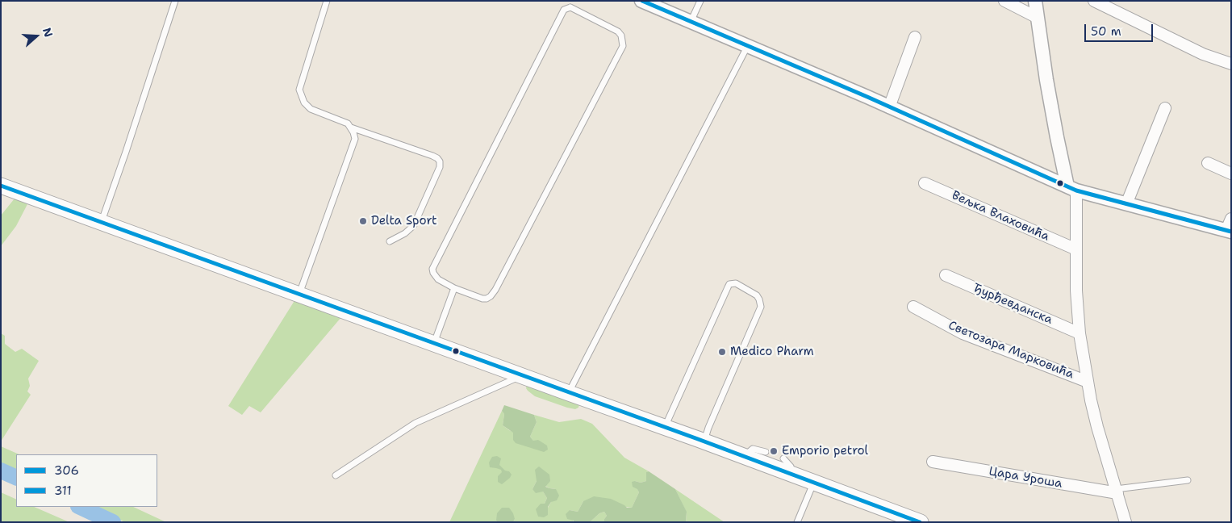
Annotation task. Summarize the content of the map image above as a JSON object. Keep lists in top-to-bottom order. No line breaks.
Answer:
{"streets":{"street":["Вељка Влаховића","Ђурђевданска","Светозара Марковића","Цара Уроша"]},"places":["Delta Sport","Medico Pharm","Emporio petrol"],"lines":["transit line 311","transit line 306"],"legend":["306","311"],"scale_bar":"50 m","north":"right"}
